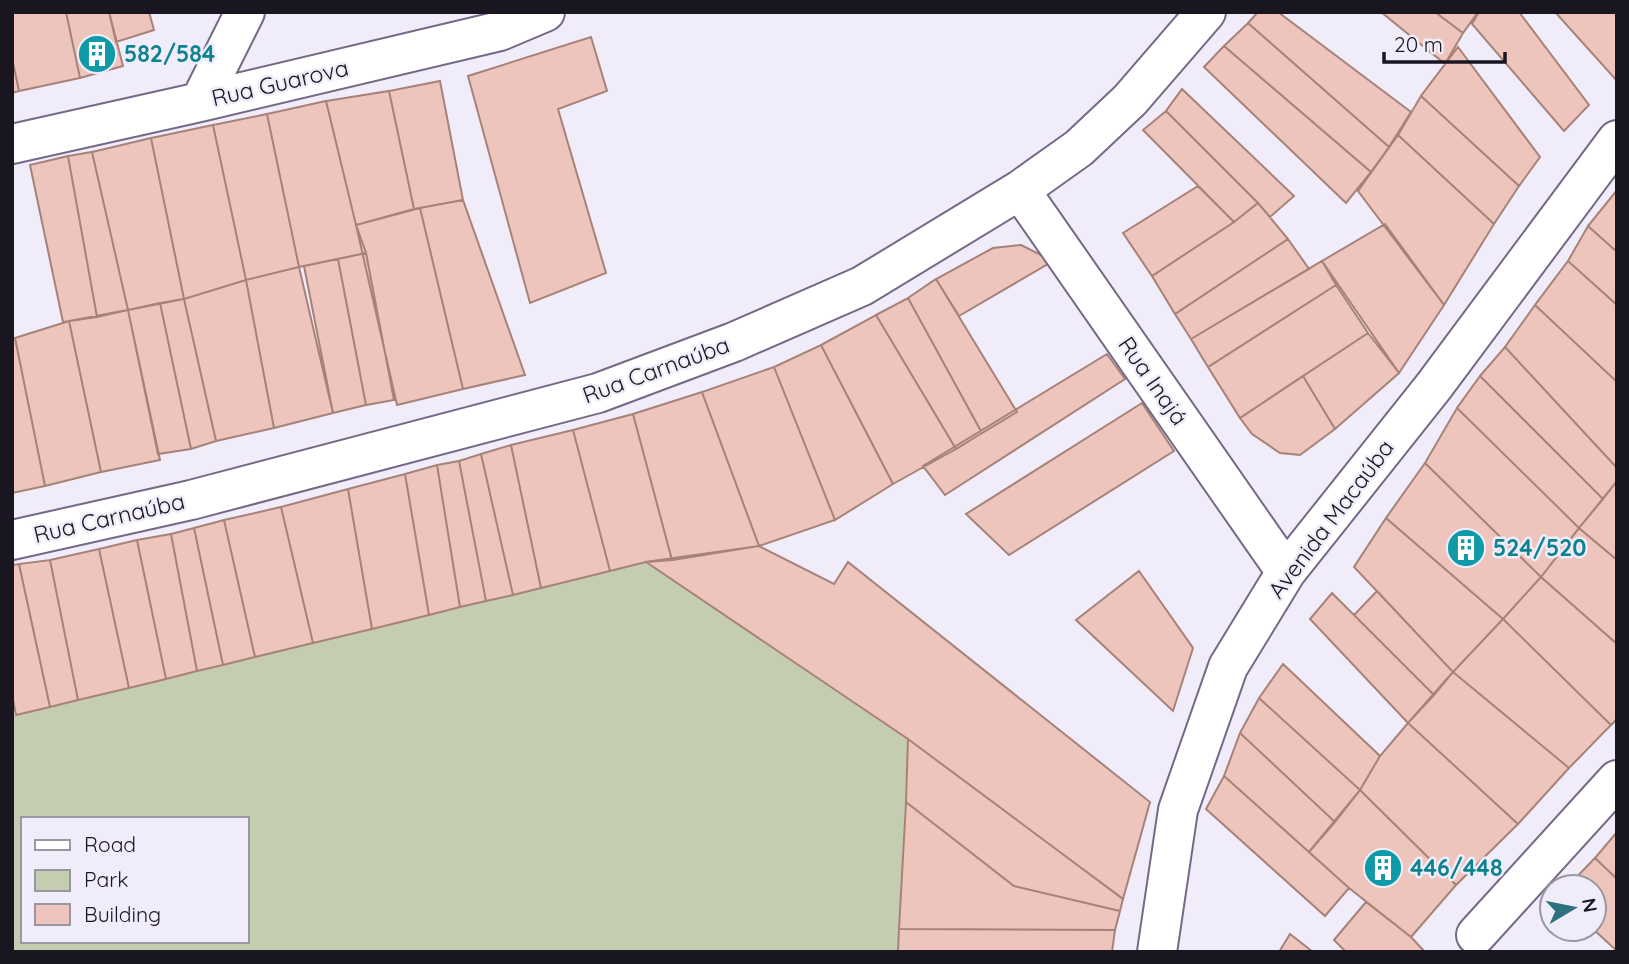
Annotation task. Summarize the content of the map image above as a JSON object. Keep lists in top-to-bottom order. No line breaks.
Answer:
{"streets":{"street":["Rua Guarova","Rua Carnaúba","Rua Inajá","Avenida Macaúba"]},"crossings":[["Rua Carnaúba","Rua Inajá"],["Rua Inajá","Avenida Macaúba"]],"places":{"building":["582/584","524/520","446/448"]},"legend":["Road","Park","Building"],"scale_bar":"20 m","north":"right"}
